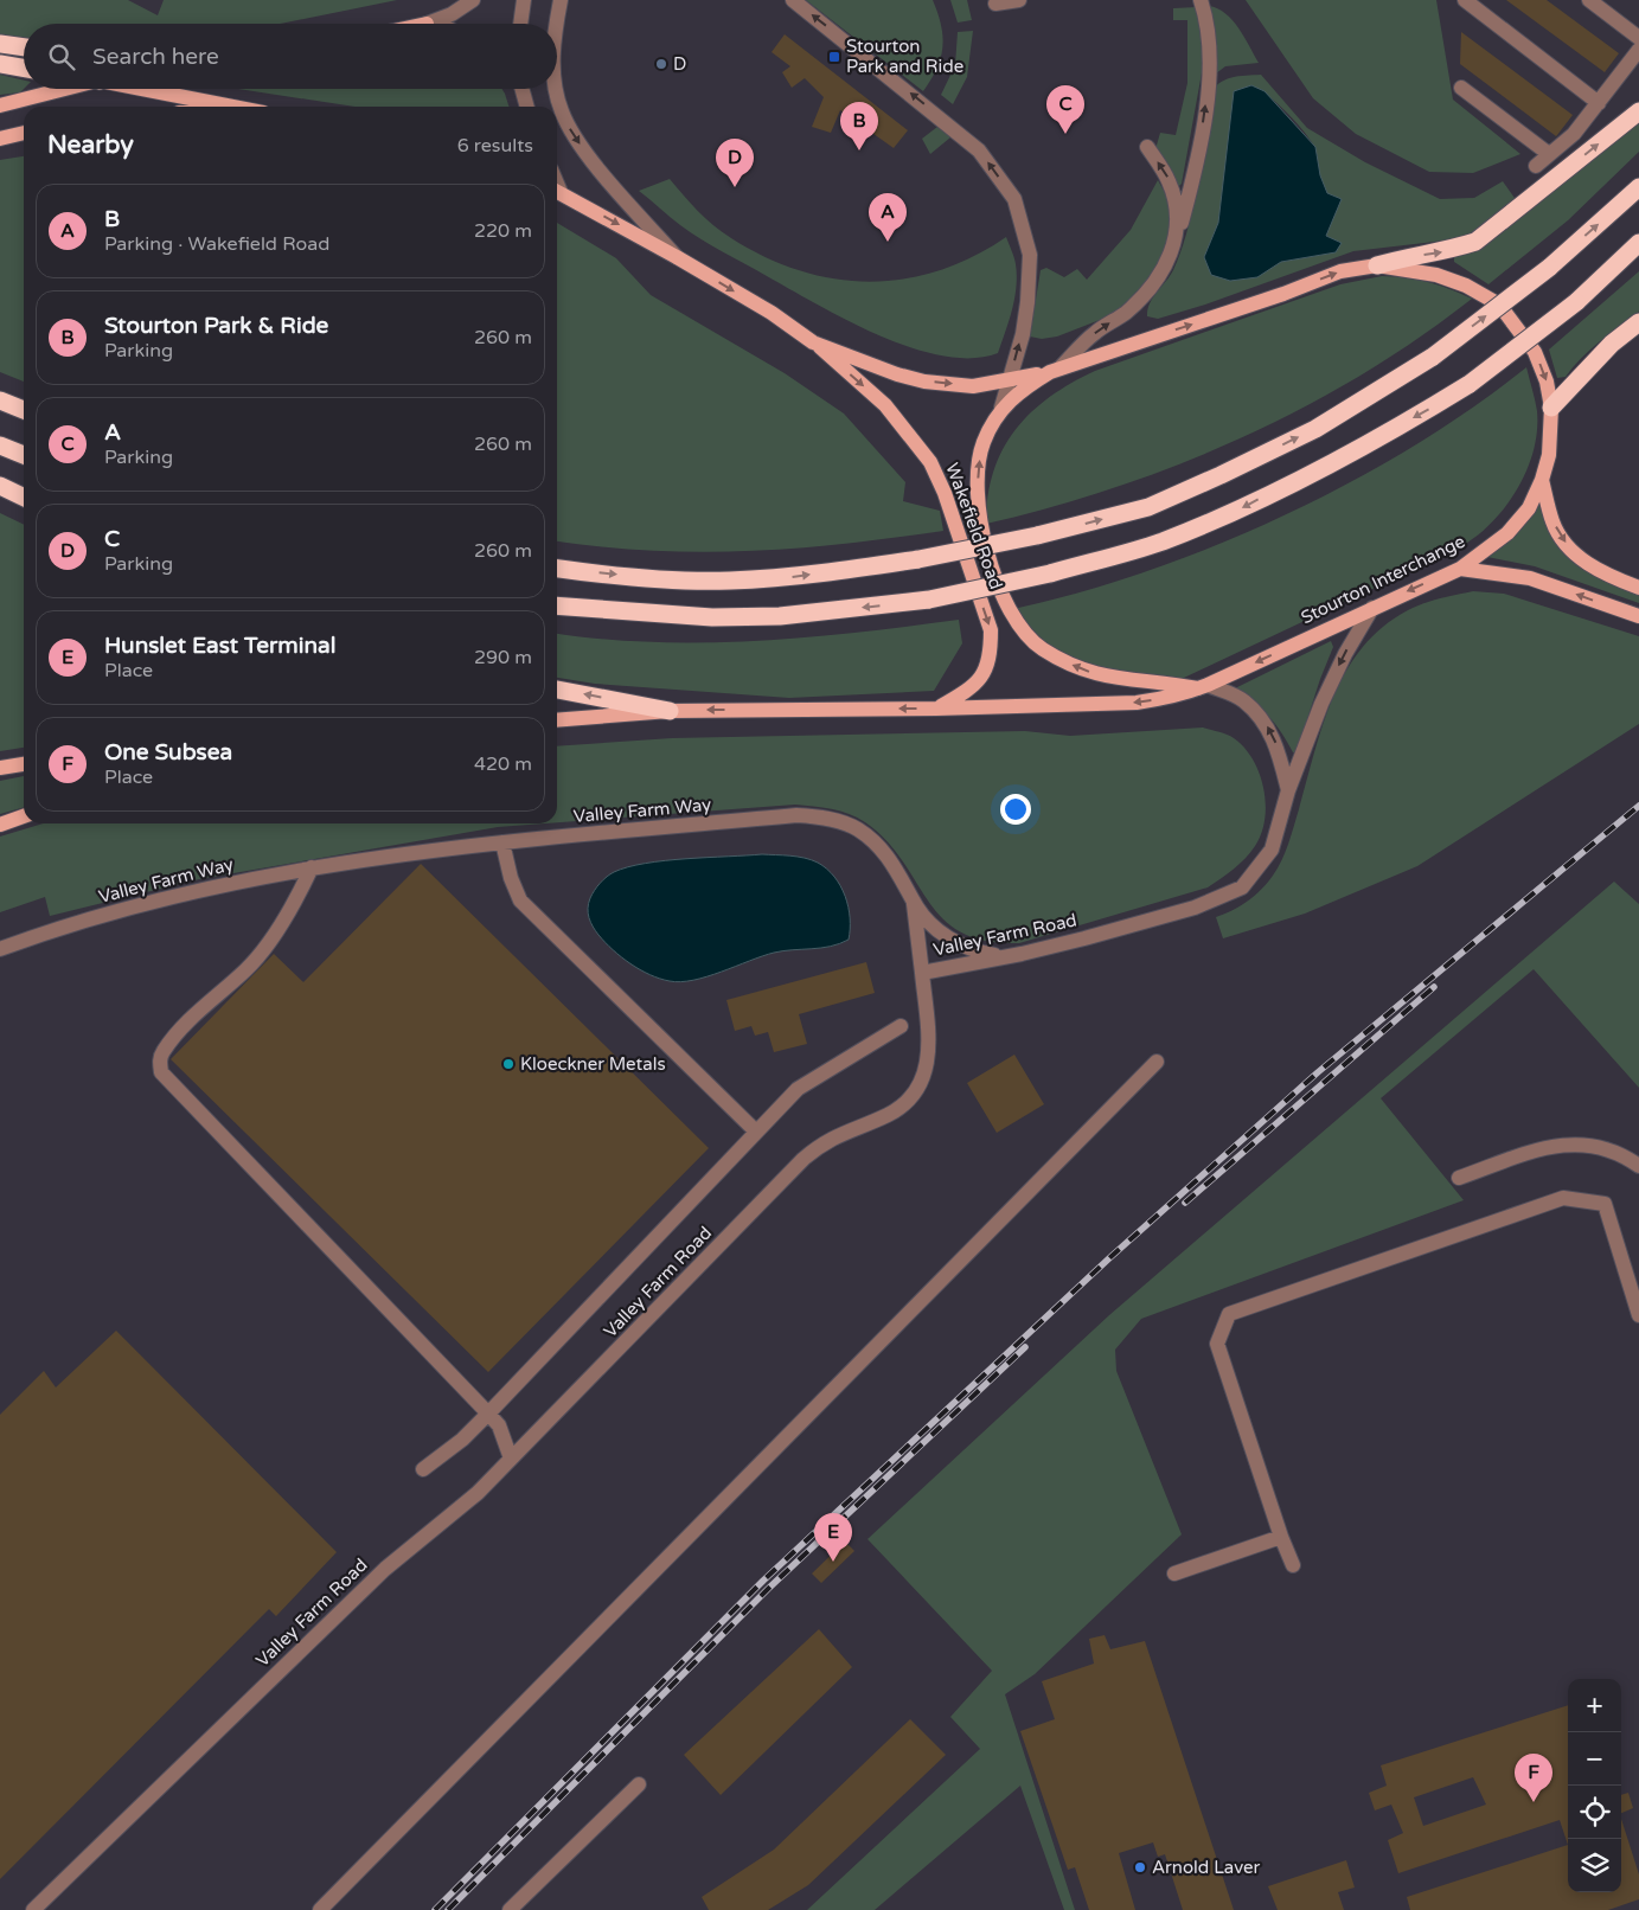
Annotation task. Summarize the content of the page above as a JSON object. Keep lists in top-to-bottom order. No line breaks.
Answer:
{"streets":{"main road":["Wakefield Road","Stourton Interchange"],"street":["Valley Farm Way","Valley Farm Road"]},"crossings":[["Wakefield Road","Stourton Interchange"],["Stourton Interchange","Valley Farm Road"],["Valley Farm Way","Valley Farm Road"]],"places":{"transit":["Stourton Park and Ride"],"other":["D","Kloeckner Metals","Arnold Laver"]},"page":{"search":"Search here","pins":["C","B","D","A","E","F"],"heading":["Nearby","6 results"],"list":[{"mark":"A","name":"B","note":"Parking · Wakefield Road","value":"220 m"},{"mark":"B","name":"Stourton Park & Ride","note":"Parking","value":"260 m"},{"mark":"C","name":"A","note":"Parking","value":"260 m"},{"mark":"D","name":"C","note":"Parking","value":"260 m"},{"mark":"E","name":"Hunslet East Terminal","note":"Place","value":"290 m"},{"mark":"F","name":"One Subsea","note":"Place","value":"420 m"}],"map_buttons":["+","−"]}}
